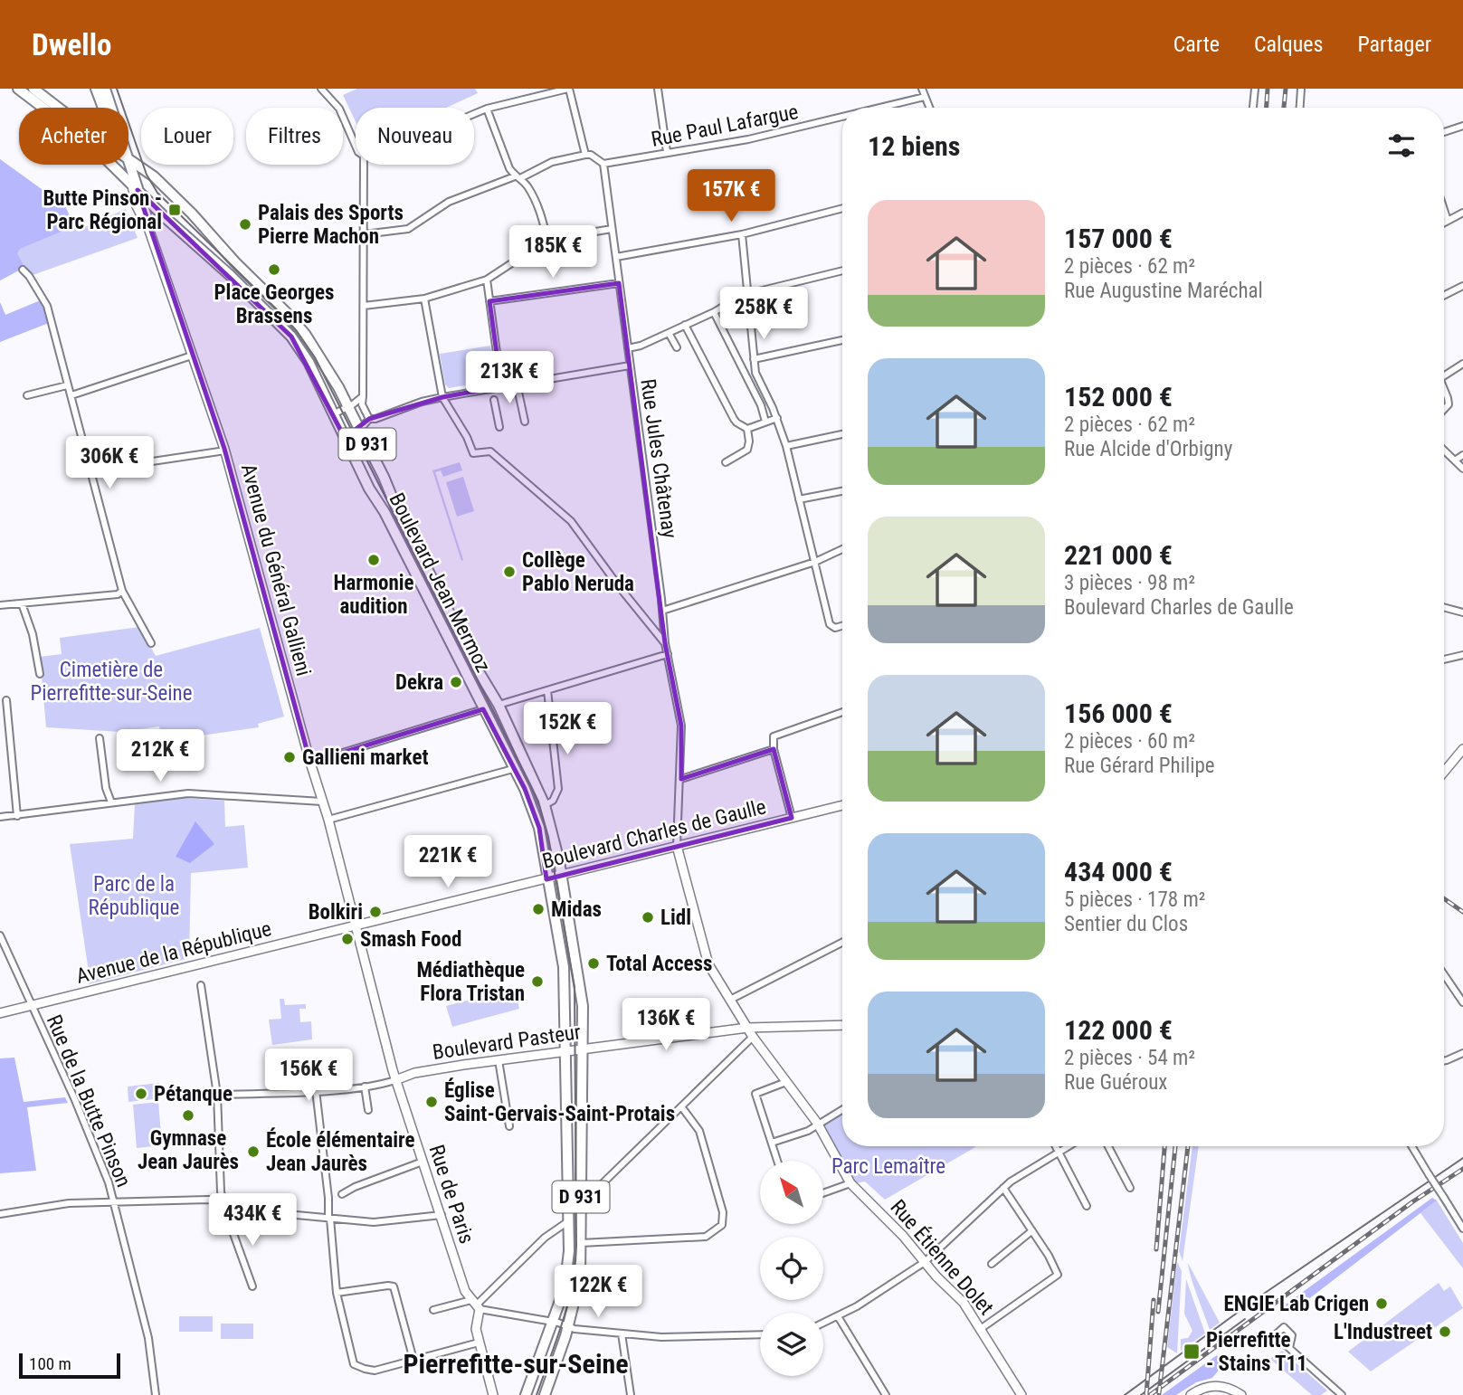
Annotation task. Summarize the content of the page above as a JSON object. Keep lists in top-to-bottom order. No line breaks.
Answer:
{"streets":{"main road":["D 931","Boulevard Jean Mermoz"],"street":["Rue Paul Lafargue","Rue Jules Châtenay","Avenue du Général Gallieni","Boulevard Charles de Gaulle","Avenue de la République","Boulevard Pasteur","Rue de la Butte Pinson","Rue de Paris","Rue Étienne Dolet"]},"crossings":[["Rue Paul Lafargue","Rue Jules Châtenay"],["Rue Jules Châtenay","Boulevard Charles de Gaulle"],["Rue Jules Châtenay","Rue Étienne Dolet"],["Avenue du Général Gallieni","Boulevard Jean Mermoz"],["Avenue du Général Gallieni","Boulevard Charles de Gaulle"],["Avenue du Général Gallieni","Avenue de la République"],["Avenue du Général Gallieni","Rue de Paris"],["Boulevard Jean Mermoz","Boulevard Charles de Gaulle"],["Boulevard Jean Mermoz","Boulevard Pasteur"],["Boulevard Charles de Gaulle","Avenue de la République"],["Boulevard Charles de Gaulle","Rue de Paris"],["Boulevard Charles de Gaulle","Rue Étienne Dolet"],["Avenue de la République","Rue de la Butte Pinson"],["Avenue de la République","Rue de Paris"],["Boulevard Pasteur","Rue de Paris"],["Boulevard Pasteur","Rue Étienne Dolet"]],"districts":["Pierrefitte-sur-Seine"],"parks":["Cimetière de Pierrefitte-sur-Seine","Parc de la République","Parc Lemaître"],"places":{"transit":["Butte Pinson - Parc Régional","Pierrefitte - Stains T11"],"other":["Palais des Sports Pierre Machon","Place Georges Brassens","Harmonie audition","Collège Pablo Neruda","Dekra","Gallieni market","Midas","Bolkiri","Lidl","Smash Food","Total Access","Médiathèque Flora Tristan","Pétanque","Église Saint-Gervais-Saint-Protais","Gymnase Jean Jaurès","École élémentaire Jean Jaurès","ENGIE Lab Crigen","L'Industreet"]},"scale_bar":"100 m","north":"top left","page":{"header":"Dwello","nav":["Carte","Calques","Partager"],"chip":["Acheter","Louer","Filtres","Nouveau"],"heading":"12 biens","price":["157K €","185K €","258K €","213K €","306K €","152K €","212K €","221K €","136K €","156K €","434K €","122K €"],"list":[{"name":"157 000 €","note":"2 pièces · 62 m² · Rue Augustine Maréchal"},{"name":"152 000 €","note":"2 pièces · 62 m² · Rue Alcide d'Orbigny"},{"name":"221 000 €","note":"3 pièces · 98 m² · Boulevard Charles de Gaulle"},{"name":"156 000 €","note":"2 pièces · 60 m² · Rue Gérard Philipe"},{"name":"434 000 €","note":"5 pièces · 178 m² · Sentier du Clos"},{"name":"122 000 €","note":"2 pièces · 54 m² · Rue Guéroux"}],"scale":"100 m"}}
